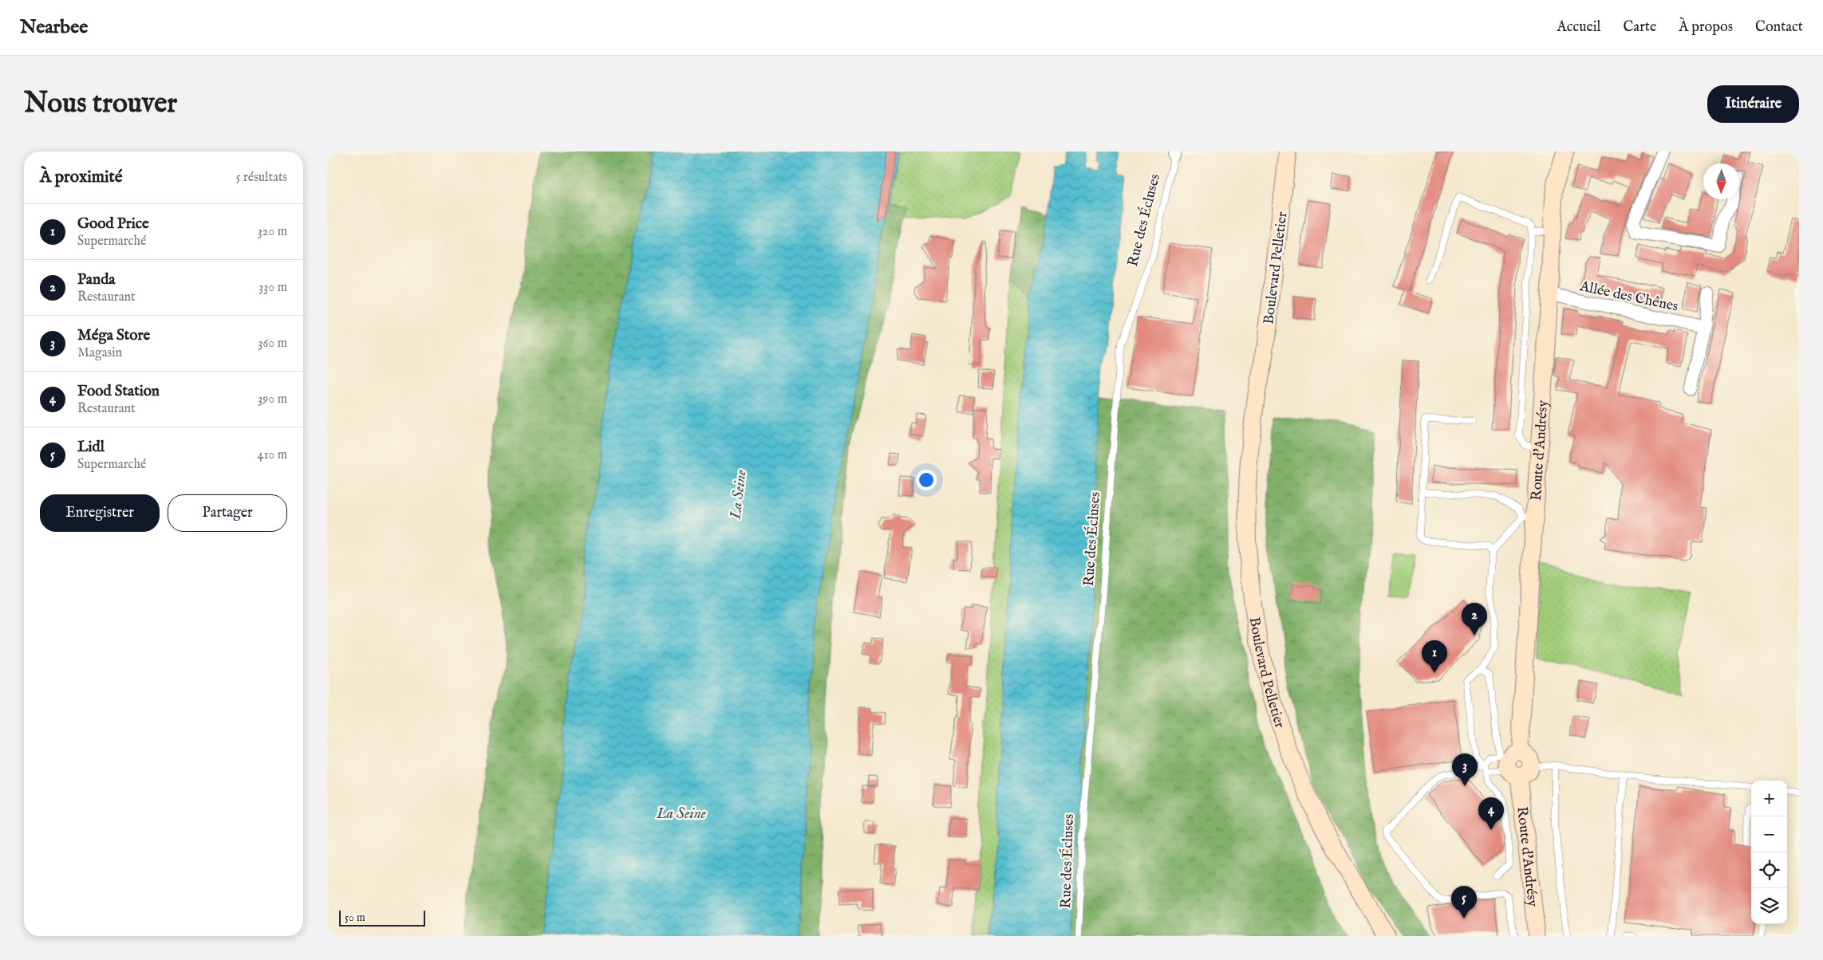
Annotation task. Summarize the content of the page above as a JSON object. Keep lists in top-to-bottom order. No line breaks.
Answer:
{"streets":{"main road":["Boulevard Pelletier","Route d'Andrésy"],"street":["Allée des Chênes"],"lane":["Rue des Écluses"]},"crossings":[["Allée des Chênes","Route d'Andrésy"]],"water":["La Seine"],"scale_bar":"50 m","north":"bottom","page":{"header":"Nearbee","nav":["Accueil","Carte","À propos","Contact"],"buttons":["Itinéraire",["Enregistrer","Partager"]],"title":"Nous trouver","heading":["À proximité","5 résultats"],"list":[{"mark":"1","name":"Good Price","note":"Supermarché","value":"320 m"},{"mark":"2","name":"Panda","note":"Restaurant","value":"330 m"},{"mark":"3","name":"Méga Store","note":"Magasin","value":"360 m"},{"mark":"4","name":"Food Station","note":"Restaurant","value":"390 m"},{"mark":"5","name":"Lidl","note":"Supermarché","value":"410 m"}],"pins":["2","1","3","4","5"],"map_buttons":["+","−"],"scale":"50 m"}}
